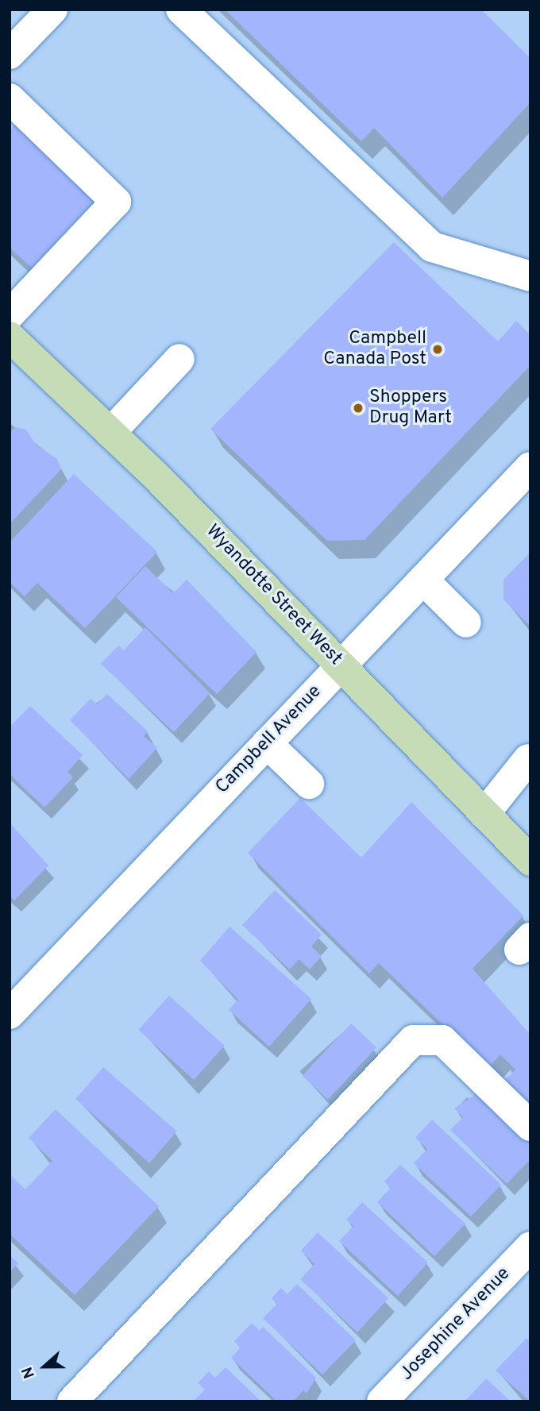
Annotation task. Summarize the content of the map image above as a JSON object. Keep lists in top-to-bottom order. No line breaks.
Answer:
{"streets":{"main road":["Wyandotte Street West"],"street":["Campbell Avenue","Josephine Avenue"]},"crossings":[["Wyandotte Street West","Campbell Avenue"]],"places":["Campbell Canada Post","Shoppers Drug Mart"],"north":"left"}
